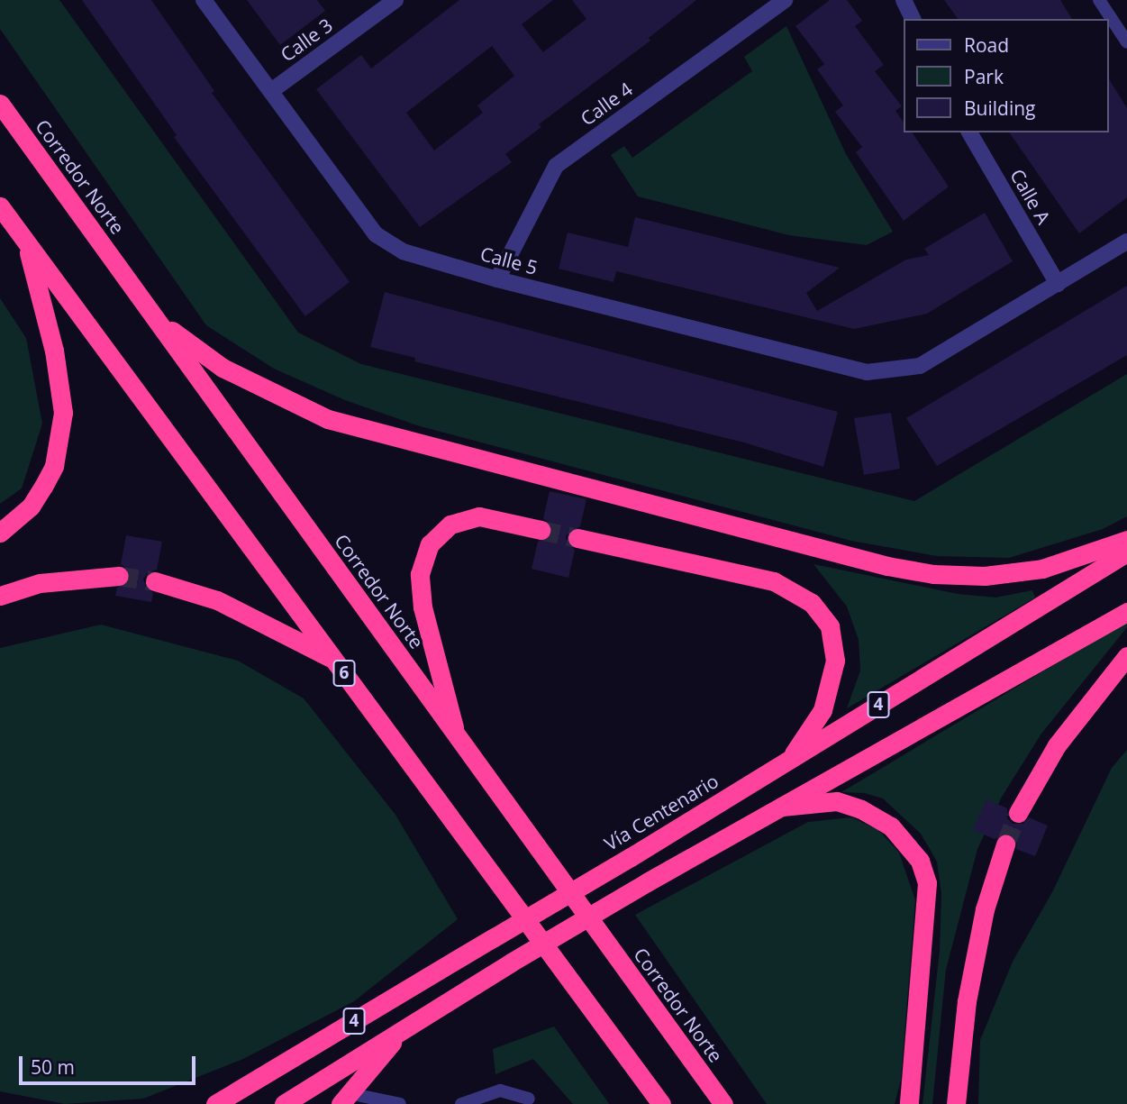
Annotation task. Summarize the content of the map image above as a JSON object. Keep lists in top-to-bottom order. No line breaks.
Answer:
{"streets":{"highway":["Corredor Norte","6","4","Vía Centenario"],"street":["Calle 3","Calle 4","Calle A","Calle 5"]},"crossings":[["Calle 3","Calle 5"],["Calle 4","Calle 5"],["Calle A","Calle 5"]],"legend":["Road","Park","Building"],"scale_bar":"50 m"}
